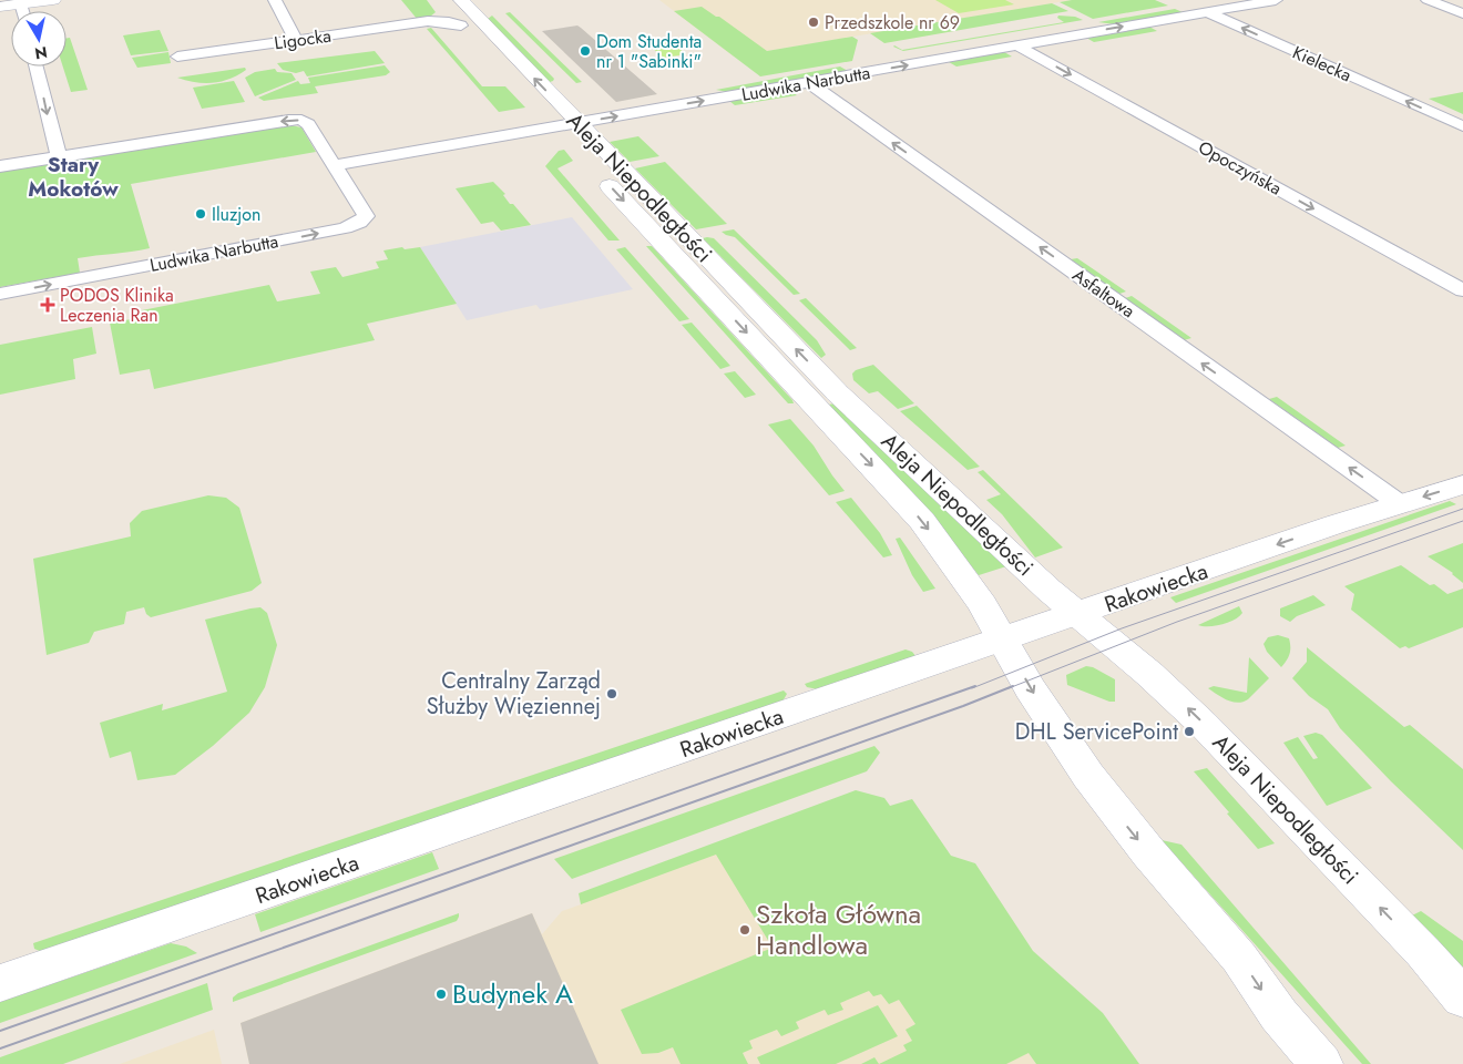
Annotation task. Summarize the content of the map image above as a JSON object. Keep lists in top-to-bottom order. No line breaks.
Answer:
{"streets":{"main road":["Aleja Niepodległości","Rakowiecka"],"street":["Ligocka","Kielecka","Ludwika Narbutta","Opoczyńska","Asfaltowa"]},"crossings":[["Kielecka","Ludwika Narbutta"],["Ludwika Narbutta","Opoczyńska"],["Ludwika Narbutta","Aleja Niepodległości"],["Ludwika Narbutta","Asfaltowa"],["Aleja Niepodległości","Rakowiecka"],["Asfaltowa","Rakowiecka"]],"one_way":["Kielecka","Opoczyńska","Asfaltowa"],"districts":["Stary Mokotów"],"places":{"other":["Przedszkole nr 69","Dom Studenta nr 1 \"Sabinki\"","Iluzjon","Centralny Zarząd Służby Więziennej","DHL ServicePoint","Szkoła Główna Handlowa","Budynek A"],"health":["PODOS Klinika Leczenia Ran"]},"north":"bottom"}
